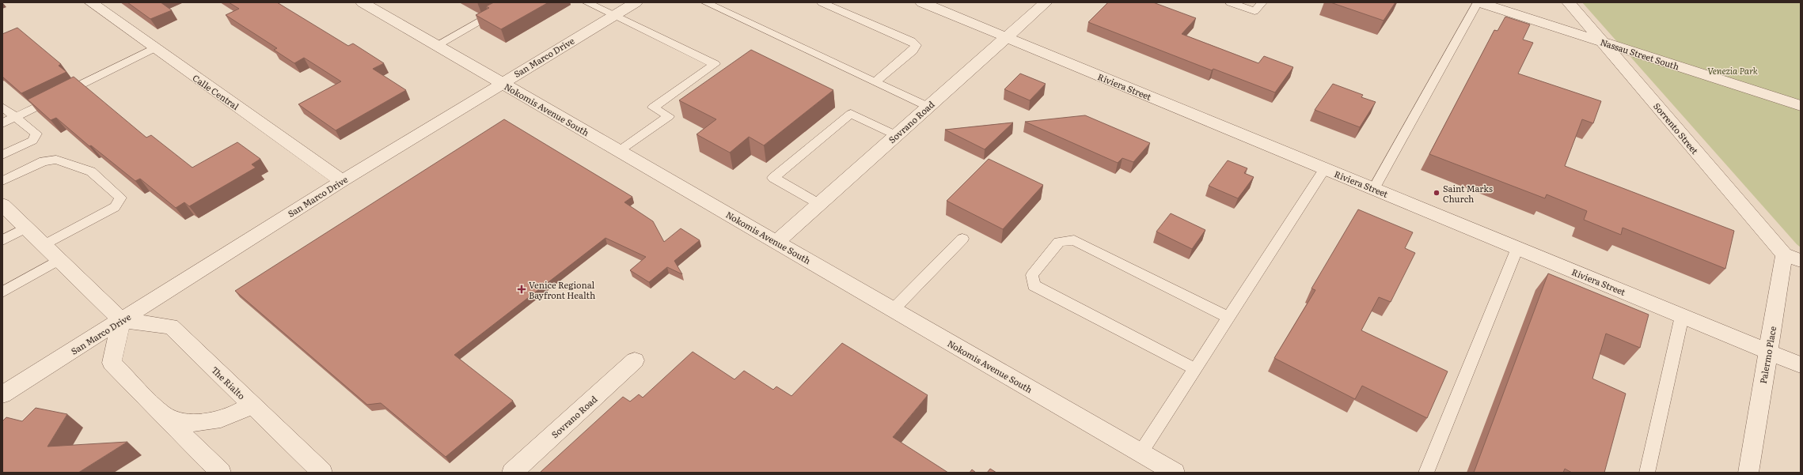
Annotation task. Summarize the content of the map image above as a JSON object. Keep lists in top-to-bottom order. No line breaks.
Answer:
{"streets":{"street":["Nassau Street South","San Marco Drive","Riviera Street","Calle Central","Nokomis Avenue South","Sovrano Road","Sorrento Street","Palermo Place","The Rialto"]},"crossings":[["Nassau Street South","Sorrento Street"],["San Marco Drive","Calle Central"],["San Marco Drive","Nokomis Avenue South"],["San Marco Drive","The Rialto"],["Riviera Street","Sovrano Road"],["Riviera Street","Palermo Place"],["Nokomis Avenue South","Sovrano Road"],["Sorrento Street","Palermo Place"]],"parks":["Venezia Park"],"places":{"other":["Saint Marks Church"],"health":["Venice Regional Bayfront Health"]}}
